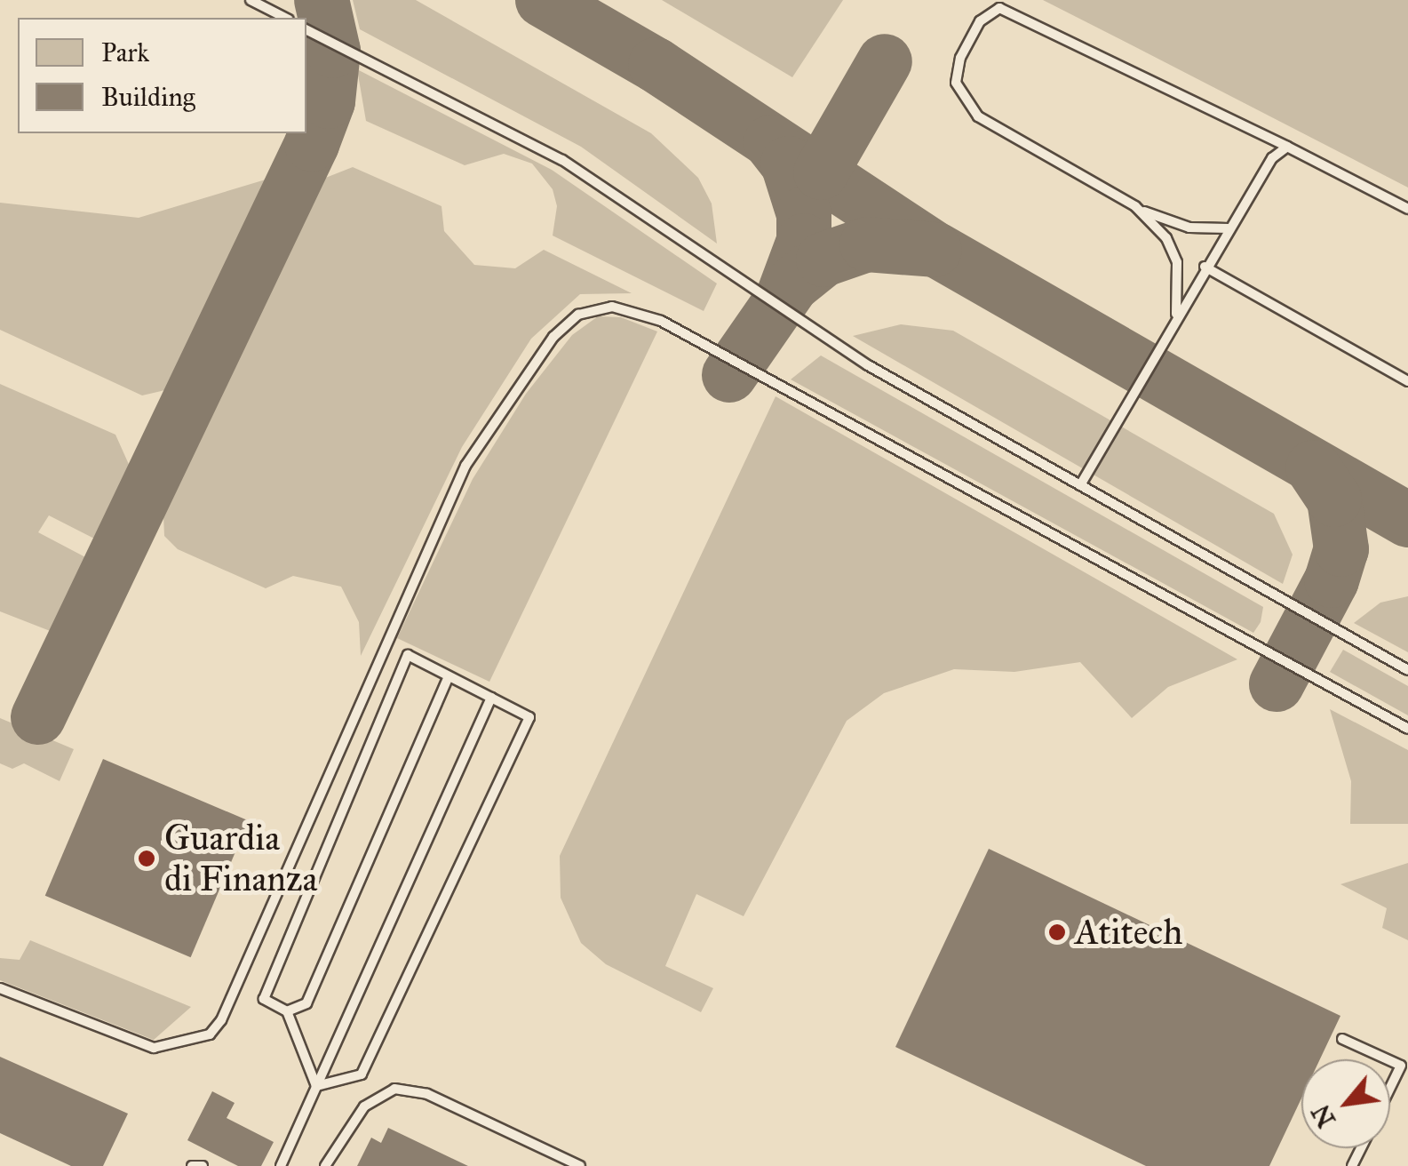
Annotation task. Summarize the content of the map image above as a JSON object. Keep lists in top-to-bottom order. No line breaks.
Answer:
{"places":["Guardia di Finanza","Atitech"],"legend":["Park","Building"],"north":"bottom left"}
